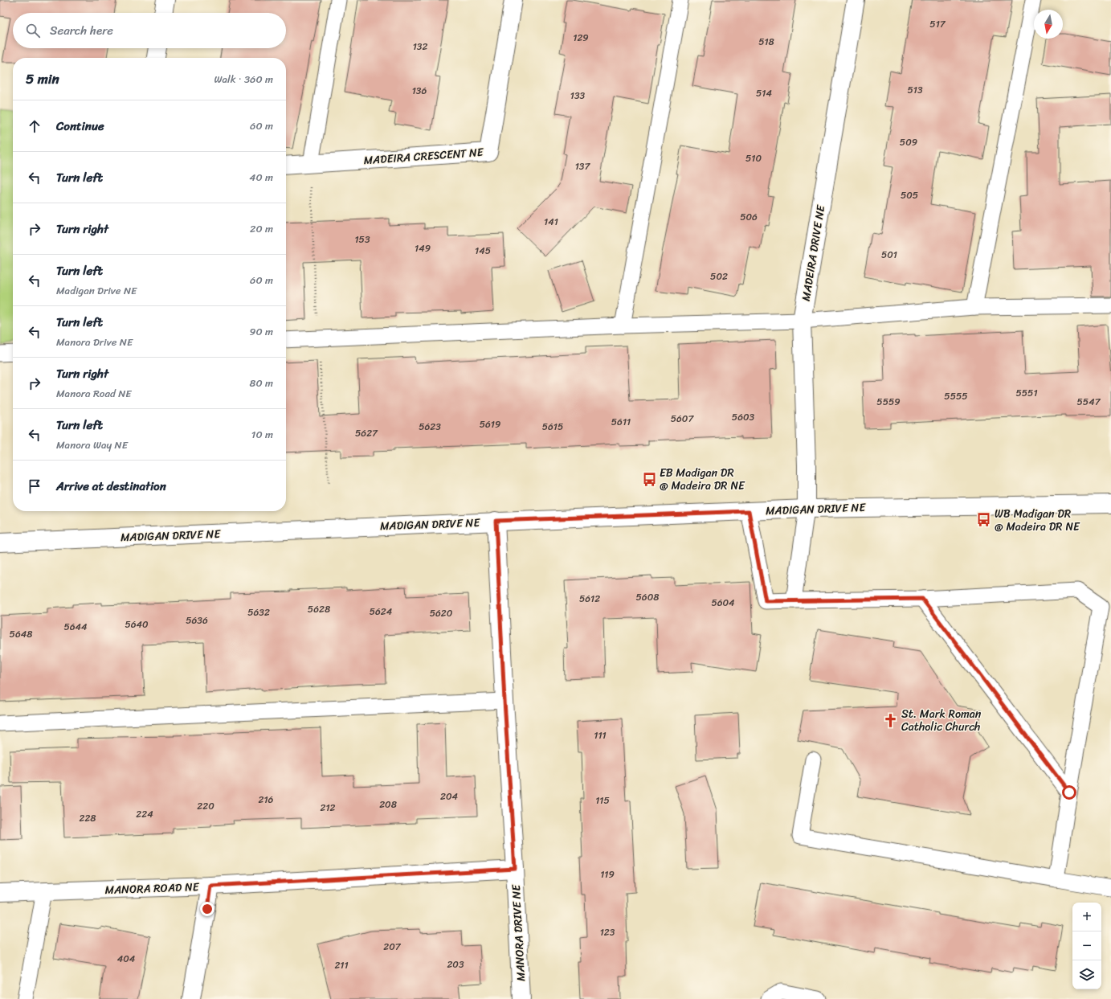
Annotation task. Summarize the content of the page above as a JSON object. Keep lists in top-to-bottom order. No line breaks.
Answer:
{"streets":{"street":["MADEIRA CRESCENT NE","MADEIRA DRIVE NE","MADIGAN DRIVE NE","MANORA ROAD NE","MANORA DRIVE NE"]},"crossings":[["MADEIRA DRIVE NE","MADIGAN DRIVE NE"],["MADIGAN DRIVE NE","MANORA DRIVE NE"],["MANORA ROAD NE","MANORA DRIVE NE"]],"places":{"bus stop":["EB Madigan DR @ Madeira DR NE","WB Madigan DR @ Madeira DR NE"],"church":["St. Mark Roman Catholic Church"]},"house_numbers":["517","129","518","132","513","136","514","133","509","510","137","505","506","141","153","149","145","501","502","5551","5555","5559","5547","5603","5607","5611","5619","5623","5615","5627","5608","5612","5604","5628","5624","5632","5620","5636","5640","5644","5648","111","204","216","115","208","220","212","224","228","119","123","207","404","203","211"],"north":"bottom","page":{"search":"Search here","heading":["5 min","Walk · 360 m"],"list":[["Continue","60 m"],["Turn left","40 m"],["Turn right","20 m"],["Turn left","Madigan Drive NE","60 m"],["Turn left","Manora Drive NE","90 m"],["Turn right","Manora Road NE","80 m"],["Turn left","Manora Way NE","10 m"],"Arrive at destination"],"map_buttons":["+","−"]}}
